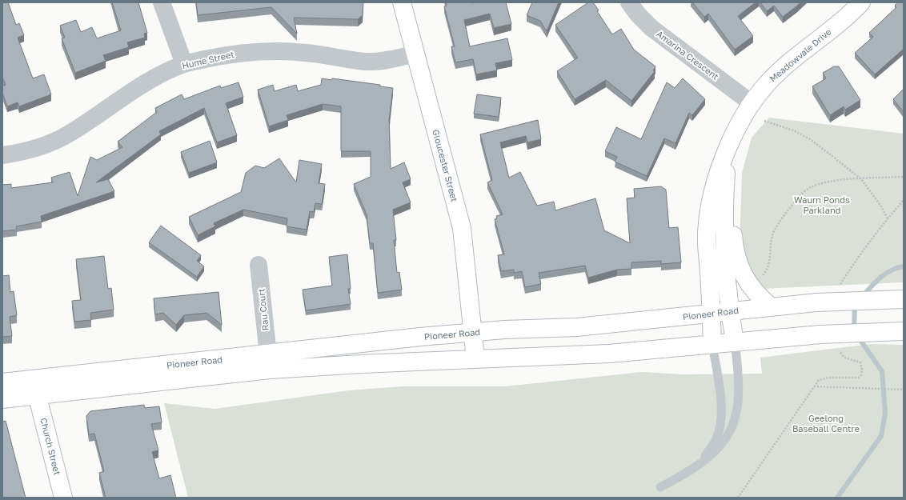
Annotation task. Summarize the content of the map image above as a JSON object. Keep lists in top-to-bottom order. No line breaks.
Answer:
{"streets":{"main road":["Meadowvale Drive","Gloucester Street","Pioneer Road","Church Street"],"street":["Amarina Crescent","Hume Street","Rau Court"]},"crossings":[["Amarina Crescent","Meadowvale Drive"],["Meadowvale Drive","Pioneer Road"],["Hume Street","Gloucester Street"],["Gloucester Street","Pioneer Road"],["Rau Court","Pioneer Road"],["Pioneer Road","Church Street"]],"parks":["Waurn Ponds Parkland","Geelong Baseball Centre"]}
